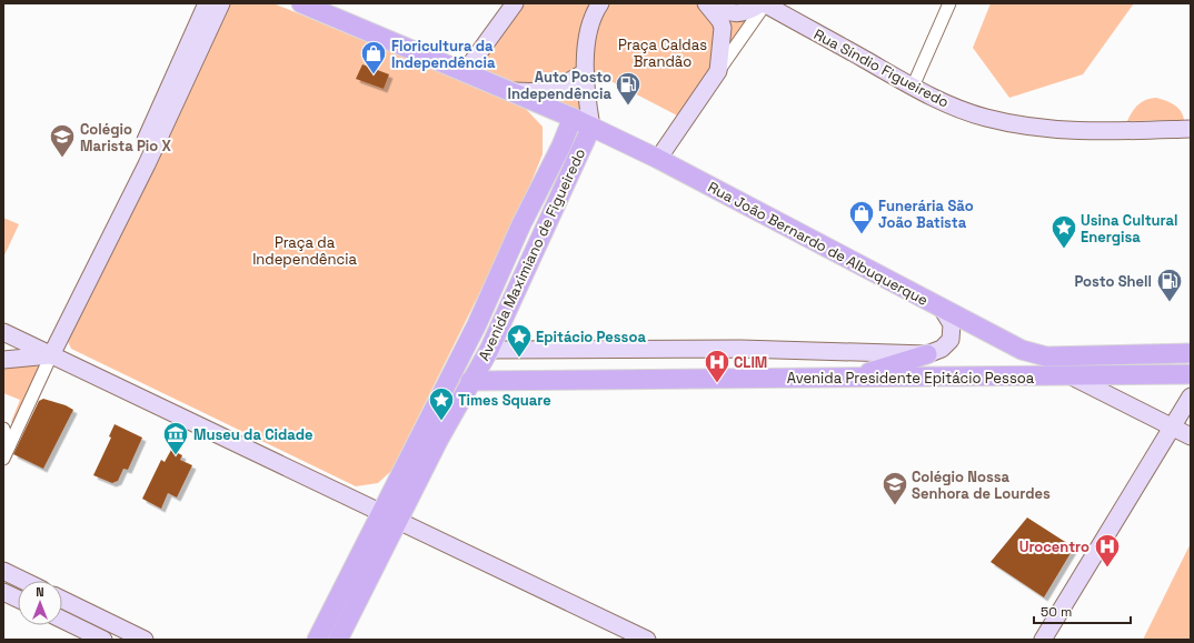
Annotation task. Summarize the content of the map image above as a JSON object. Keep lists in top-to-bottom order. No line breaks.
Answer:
{"streets":{"main road":["Rua João Bernardo de Albuquerque","Avenida Maximiano de Figueiredo","Avenida Presidente Epitácio Pessoa"],"street":["Rua Síndio Figueiredo"]},"crossings":[["Rua João Bernardo de Albuquerque","Avenida Maximiano de Figueiredo"],["Rua João Bernardo de Albuquerque","Avenida Presidente Epitácio Pessoa"],["Avenida Maximiano de Figueiredo","Avenida Presidente Epitácio Pessoa"]],"parks":["Praça Caldas Brandão","Praça da Independência"],"places":{"shop":["Floricultura da Independência","Funerária São João Batista"],"fuel station":["Auto Posto Independência","Posto Shell"],"school or university":["Colégio Marista Pio X","Colégio Nossa Senhora de Lourdes"],"place":["Usina Cultural Energisa","Epitácio Pessoa","Times Square"],"hospital":["CLIM","Urocentro"],"museum":["Museu da Cidade"]},"scale_bar":"50 m","north":"top"}
